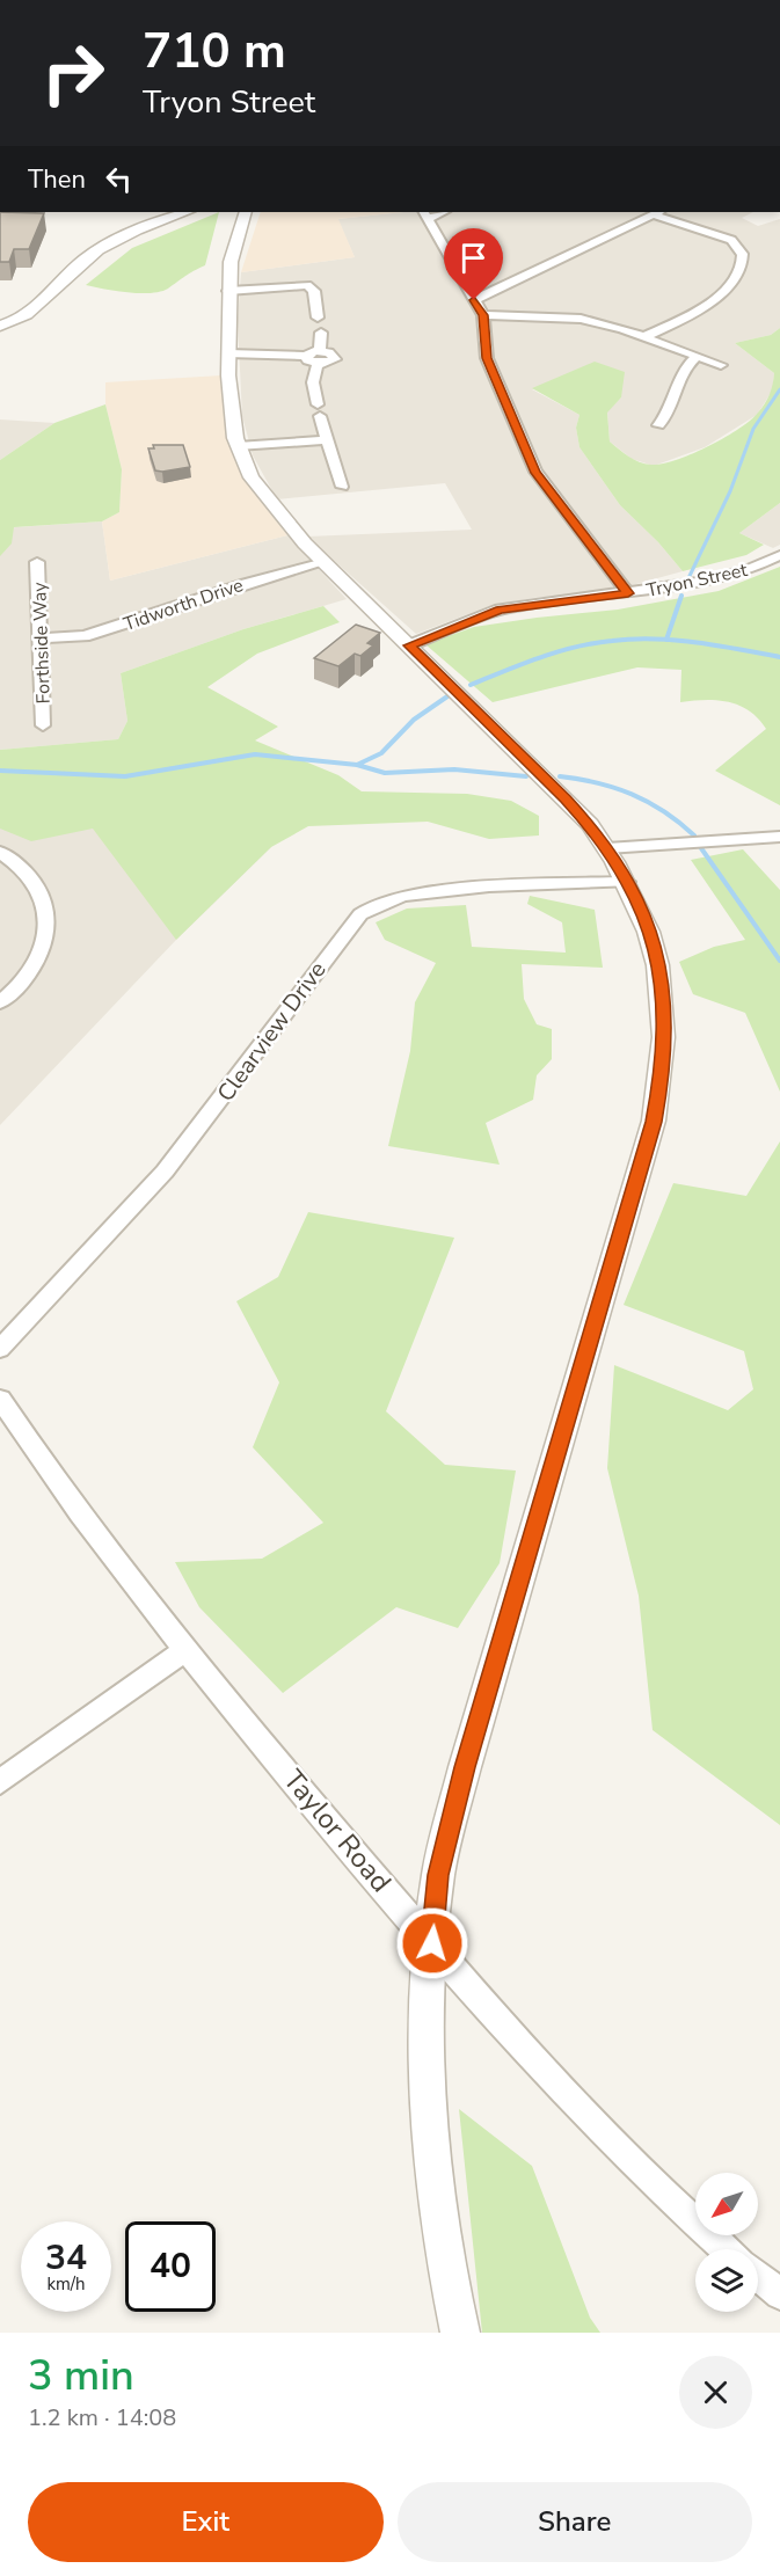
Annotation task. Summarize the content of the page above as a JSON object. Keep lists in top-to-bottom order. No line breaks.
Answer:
{"streets":{"street":["Tryon Street","Tidworth Drive","Forthside Way","Clearview Drive","Taylor Road"]},"crossings":[["Tidworth Drive","Forthside Way"]],"north":"bottom left","page":{"turn":["710 m","Tryon Street"],"then":"Then","speed":"34 km/h","limit":"40","heading":["3 min","1.2 km · 14:08"],"buttons":["Exit","Share"]}}
